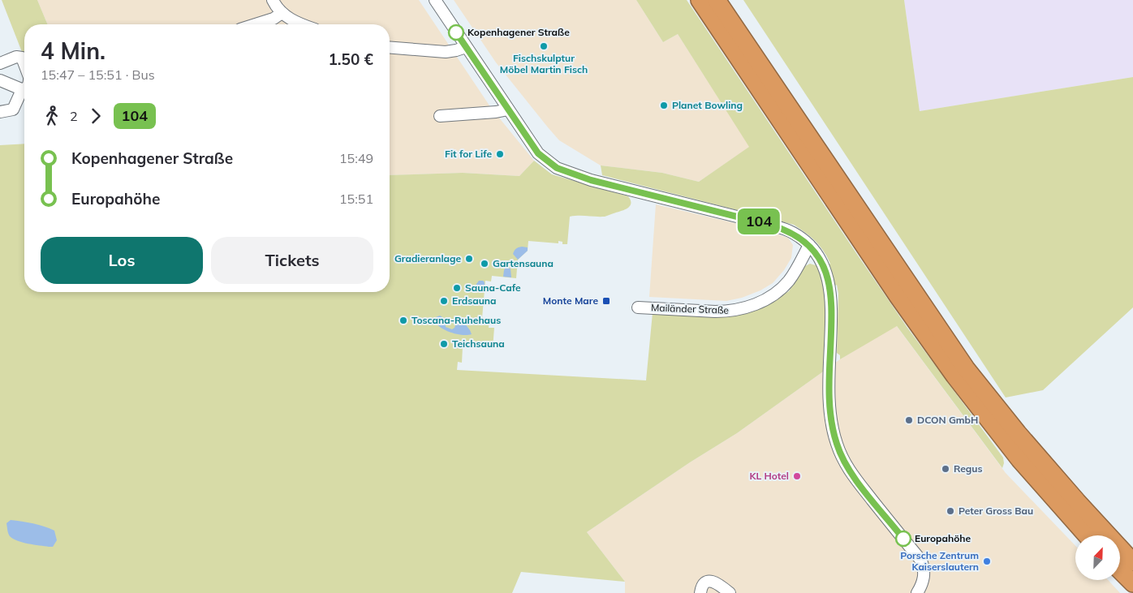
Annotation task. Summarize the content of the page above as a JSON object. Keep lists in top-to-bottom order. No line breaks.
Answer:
{"streets":{"street":["Mailänder Straße"]},"places":{"other":["Kopenhagener Straße","Fischskulptur Möbel Martin Fisch","Planet Bowling","Fit for Life","Gradieranlage","Gartensauna","Sauna-Cafe","Erdsauna","Toscana-Ruhehaus","Teichsauna","DCON GmbH","Regus","KL Hotel","Peter Gross Bau","Europahöhe","Porsche Zentrum Kaiserslautern"],"transit":["Monte Mare"]},"lines":["bus line 104"],"north":"top right","page":{"on_map":"104","heading":["4 Min.","15:47 – 15:51 · Bus","1.50 €"],"legs":["2","104"],"list":[{"name":"Kopenhagener Straße","value":"15:49"},{"name":"Europahöhe","value":"15:51"}],"buttons":["Los","Tickets"]}}
